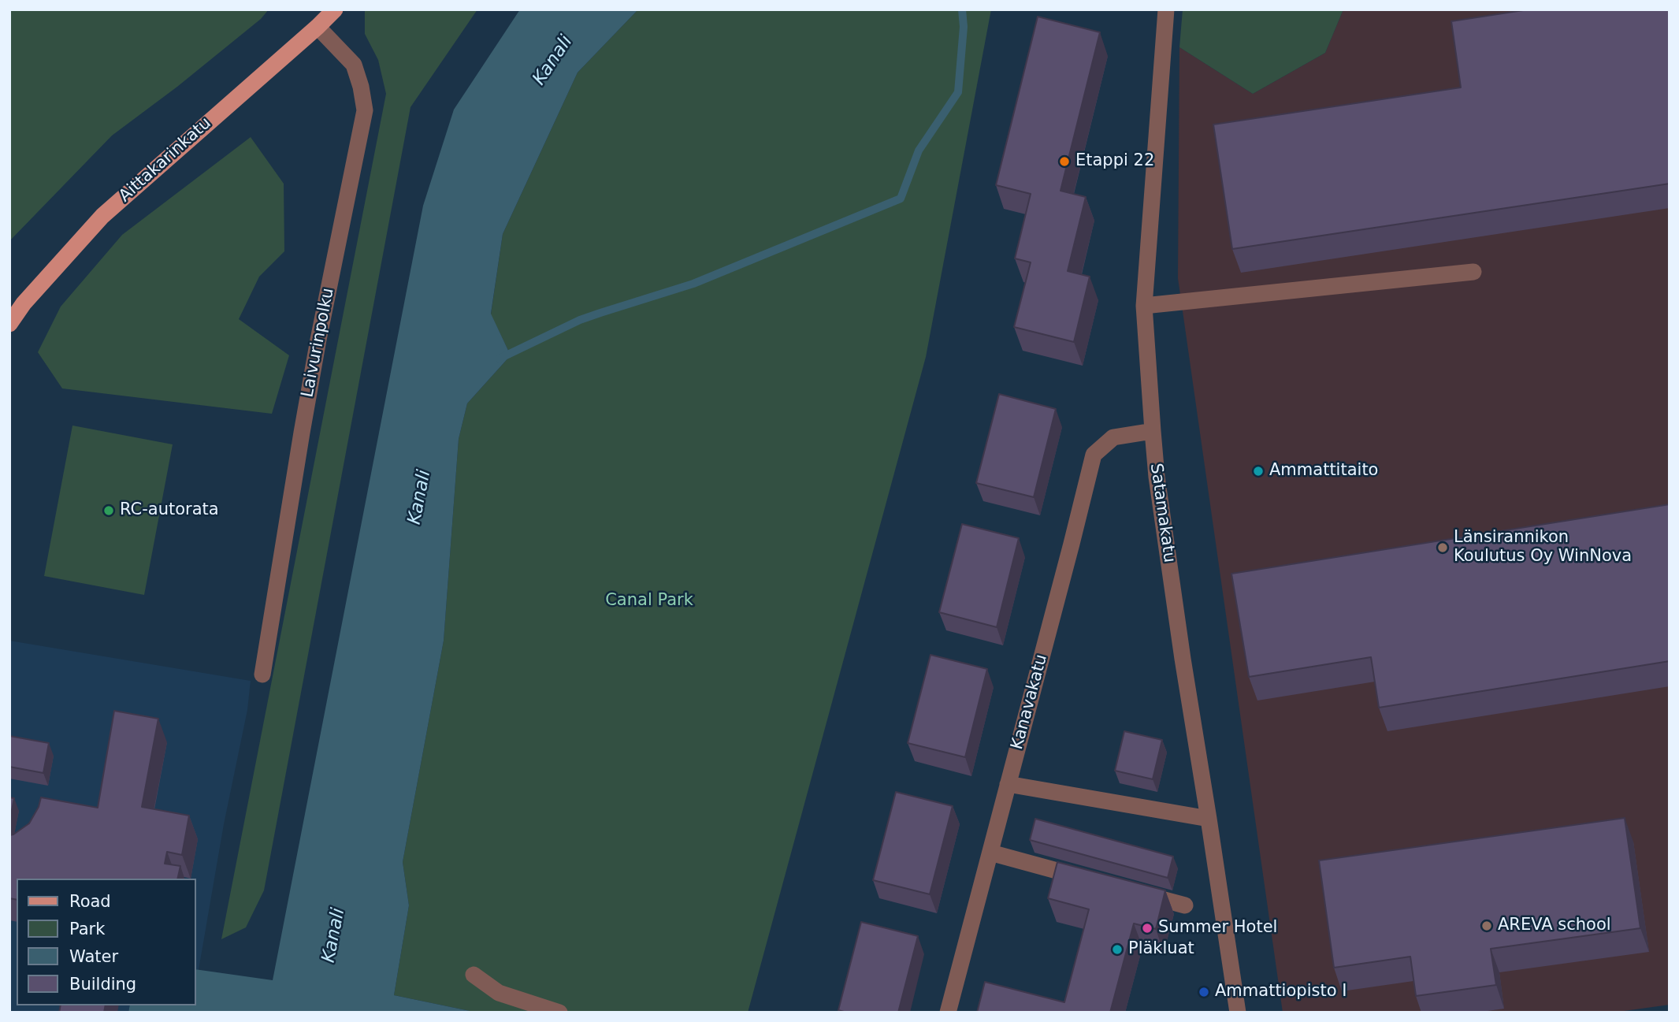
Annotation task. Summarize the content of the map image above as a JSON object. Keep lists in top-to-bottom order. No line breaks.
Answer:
{"streets":{"main road":["Aittakarinkatu"],"street":["Laivurinpolku","Satamakatu","Kanavakatu"]},"crossings":[["Aittakarinkatu","Laivurinpolku"],["Satamakatu","Kanavakatu"]],"water":["Kanali"],"parks":["Canal Park"],"places":["Etappi 22","Ammattitaito","RC-autorata","Länsirannikon Koulutus Oy WinNova","AREVA school","Summer Hotel","Pläkluat","Ammattiopisto I"],"legend":["Road","Park","Water","Building"]}
